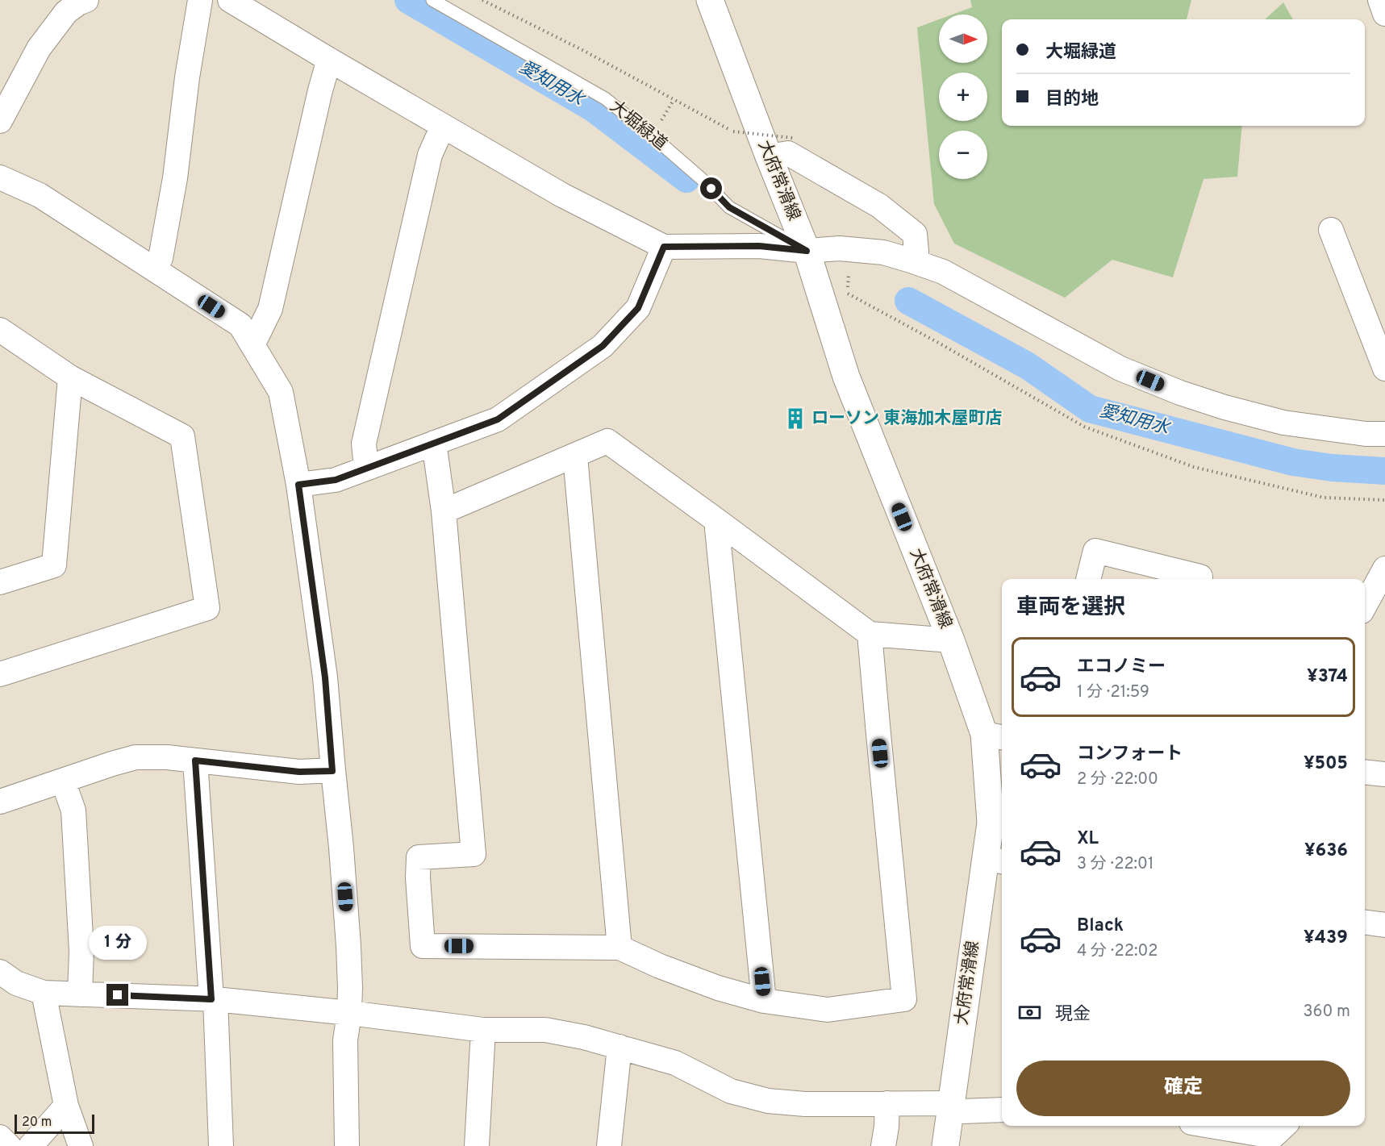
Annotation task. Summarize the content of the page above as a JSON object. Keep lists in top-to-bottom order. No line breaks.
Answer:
{"streets":{"main road":["大府常滑線"],"lane":["大堀緑道"]},"crossings":[["大堀緑道","大府常滑線"]],"water":["愛知用水"],"places":{"building":["ローソン 東海加木屋町店"]},"scale_bar":"20 m","north":"right","page":{"map_buttons":["+","−"],"banner":["大堀緑道","目的地"],"heading":"車両を選択","list":[{"name":"エコノミー","note":"1 分 · 21:59","value":"¥374"},{"name":"コンフォート","note":"2 分 · 22:00","value":"¥505"},{"name":"XL","note":"3 分 · 22:01","value":"¥636"},{"name":"Black","note":"4 分 · 22:02","value":"¥439"}],"bubble":"1 分","pay":["現金","360 m"],"buttons":"確定","scale":"20 m"}}
